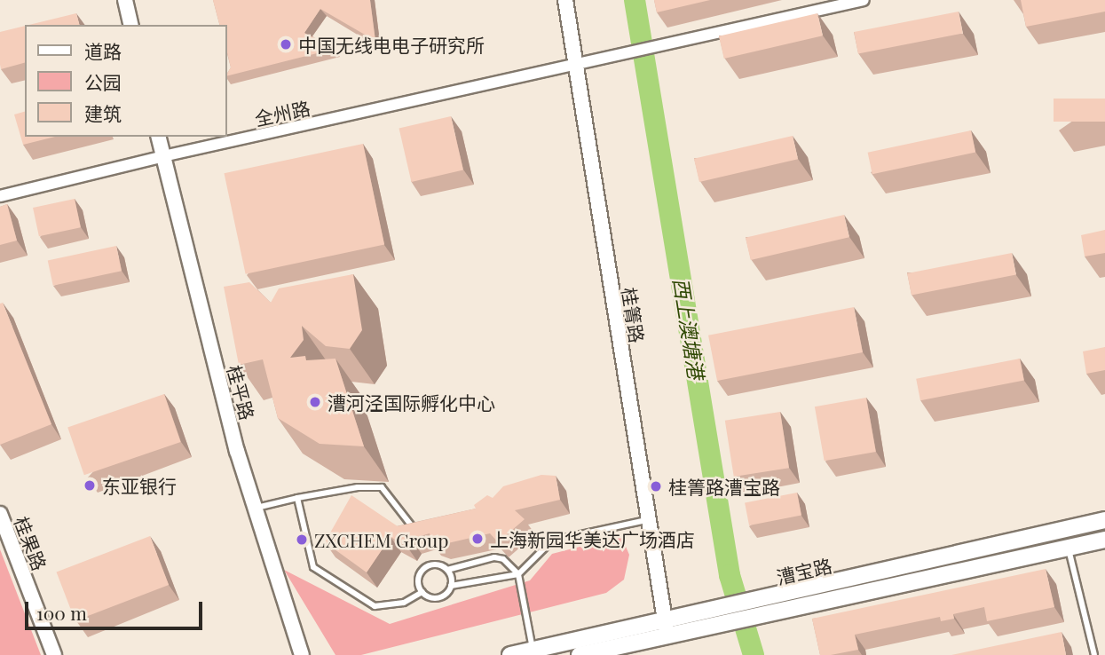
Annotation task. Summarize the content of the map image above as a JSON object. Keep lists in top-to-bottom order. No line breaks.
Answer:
{"streets":{"main road":["漕宝路"],"street":["全州路","桂箐路","桂平路","桂果路"]},"crossings":[["全州路","桂箐路"],["全州路","桂平路"],["桂箐路","漕宝路"]],"water":["西上澳塘港"],"places":["中国无线电电子研究所","漕河泾国际孵化中心","东亚银行","桂箐路漕宝路","上海新园华美达广场酒店","ZXCHEM Group"],"legend":["道路","公园","建筑"],"scale_bar":"100 m"}
